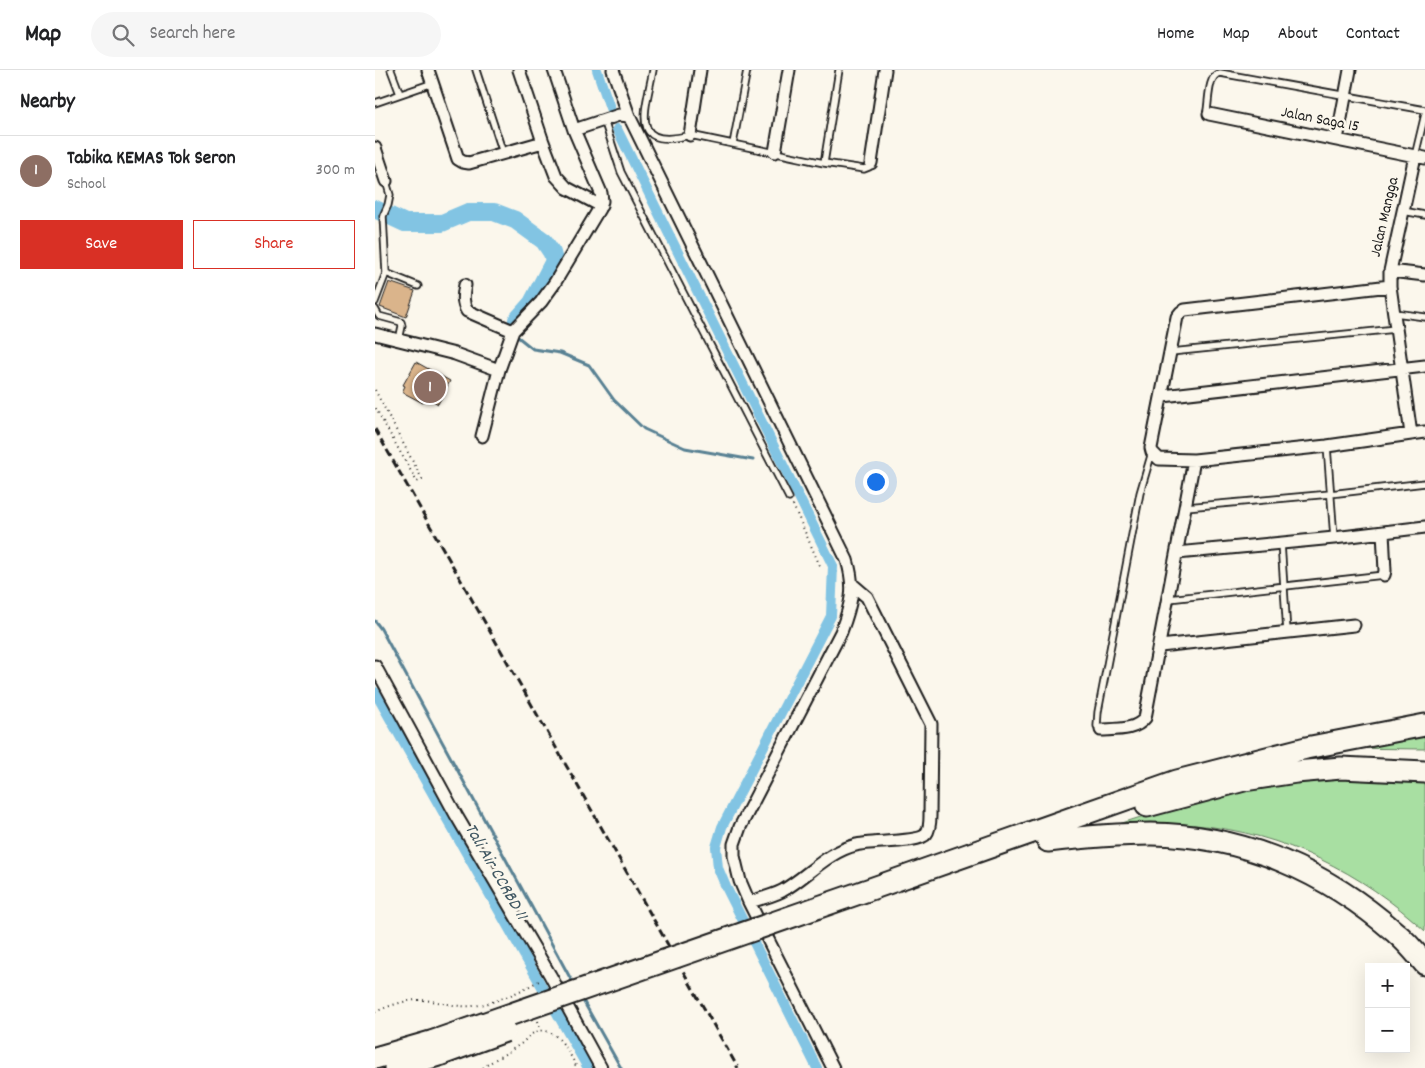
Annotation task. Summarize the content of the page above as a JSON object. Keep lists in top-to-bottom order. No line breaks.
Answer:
{"streets":{"street":["Jalan Saga 15","Jalan Mangga"]},"crossings":[["Jalan Saga 15","Jalan Mangga"]],"water":["Tali Air CCRBD 11"],"page":{"header":"Map","search":"Search here","nav":["Home","Map","About","Contact"],"heading":"Nearby","list":[{"mark":"1","name":"Tabika KEMAS Tok Seron","note":"School","value":"300 m"}],"buttons":["Save","Share"],"pins":"1","map_buttons":["+","−"]}}
